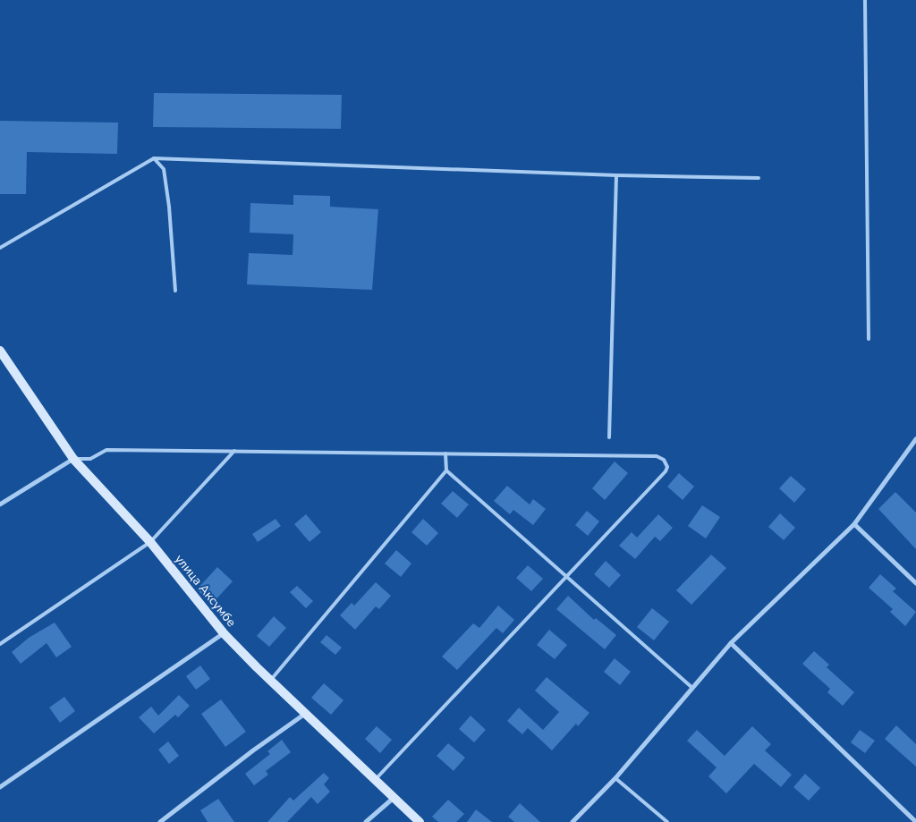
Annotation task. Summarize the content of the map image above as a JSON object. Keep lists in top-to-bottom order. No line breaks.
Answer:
{"streets":{"main road":["улица Аксумбе"]}}
